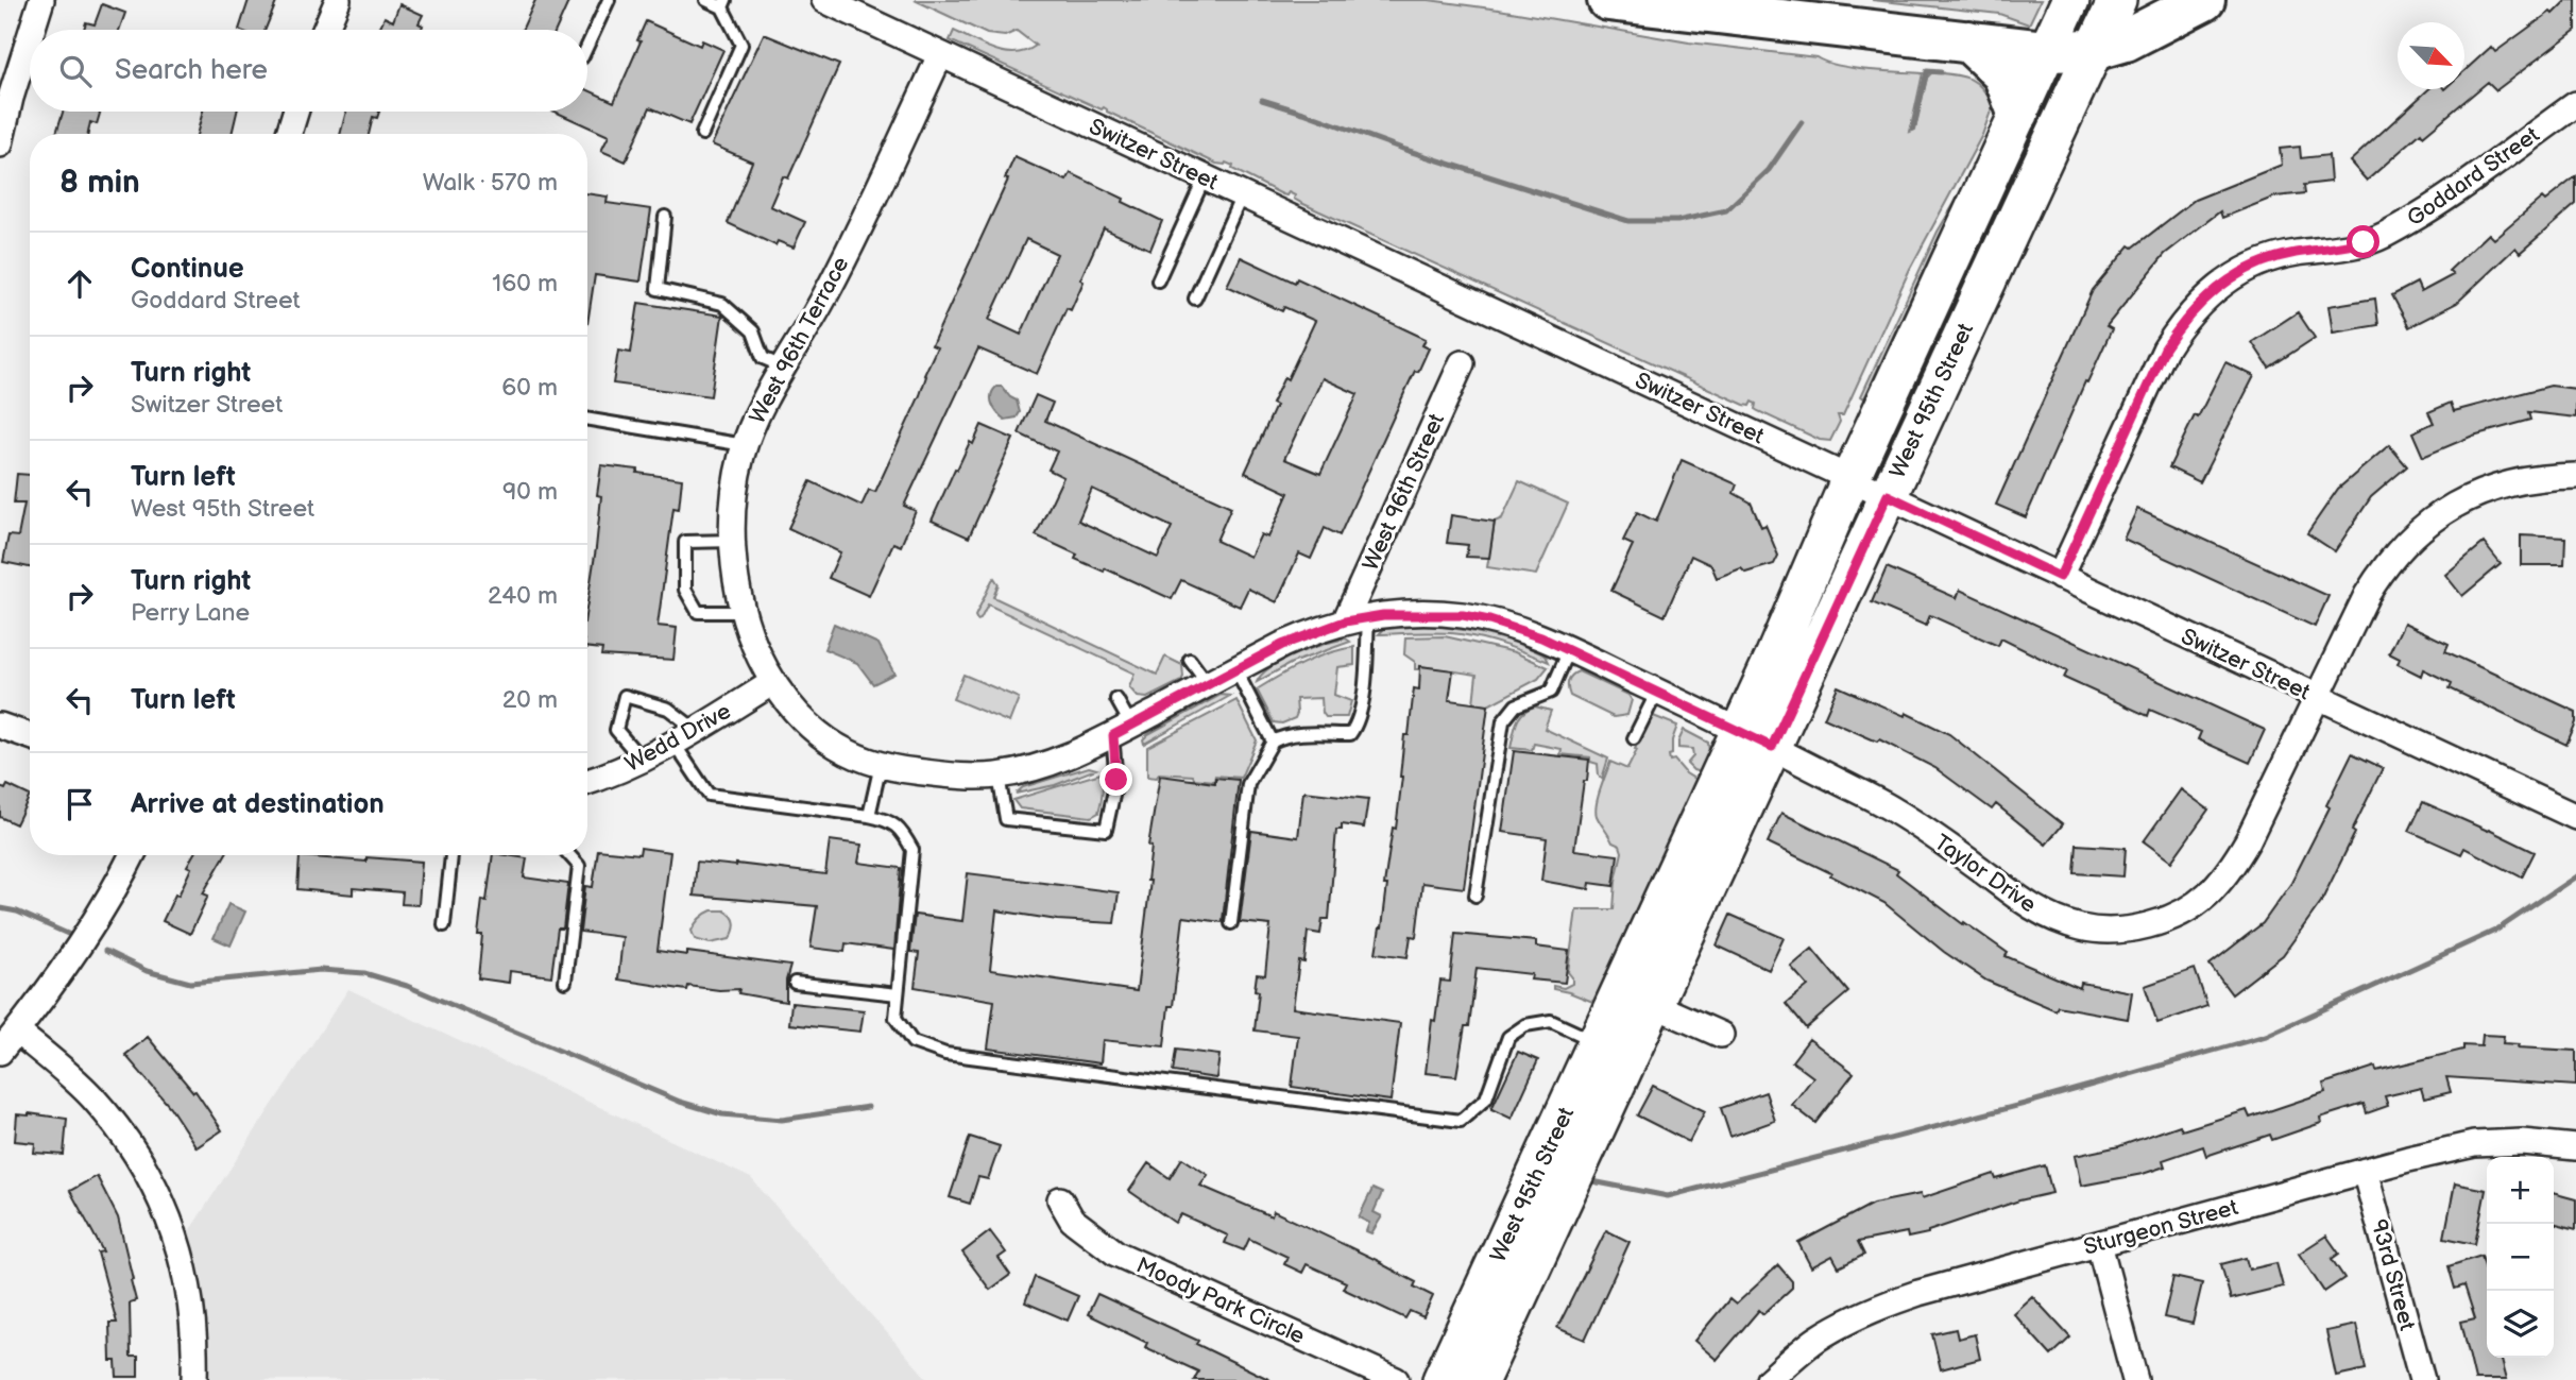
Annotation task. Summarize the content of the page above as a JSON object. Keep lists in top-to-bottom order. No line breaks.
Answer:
{"streets":{"main road":["West 95th Street"],"street":["Switzer Street","Goddard Street","West 96th Terrace","West 96th Street","Wedd Drive","Taylor Drive","Sturgeon Street","93rd Street","Moody Park Circle"]},"crossings":[["Switzer Street","Goddard Street"],["Switzer Street","West 96th Terrace"],["Switzer Street","West 95th Street"],["Switzer Street","Taylor Drive"],["West 96th Terrace","Wedd Drive"],["West 96th Terrace","Taylor Drive"],["West 95th Street","Taylor Drive"],["West 96th Street","Taylor Drive"],["Sturgeon Street","93rd Street"]],"north":"bottom right","page":{"search":"Search here","heading":["8 min","Walk · 570 m"],"list":[["Continue","Goddard Street","160 m"],["Turn right","Switzer Street","60 m"],["Turn left","West 95th Street","90 m"],["Turn right","Perry Lane","240 m"],["Turn left","20 m"],"Arrive at destination"],"map_buttons":["+","−"]}}
